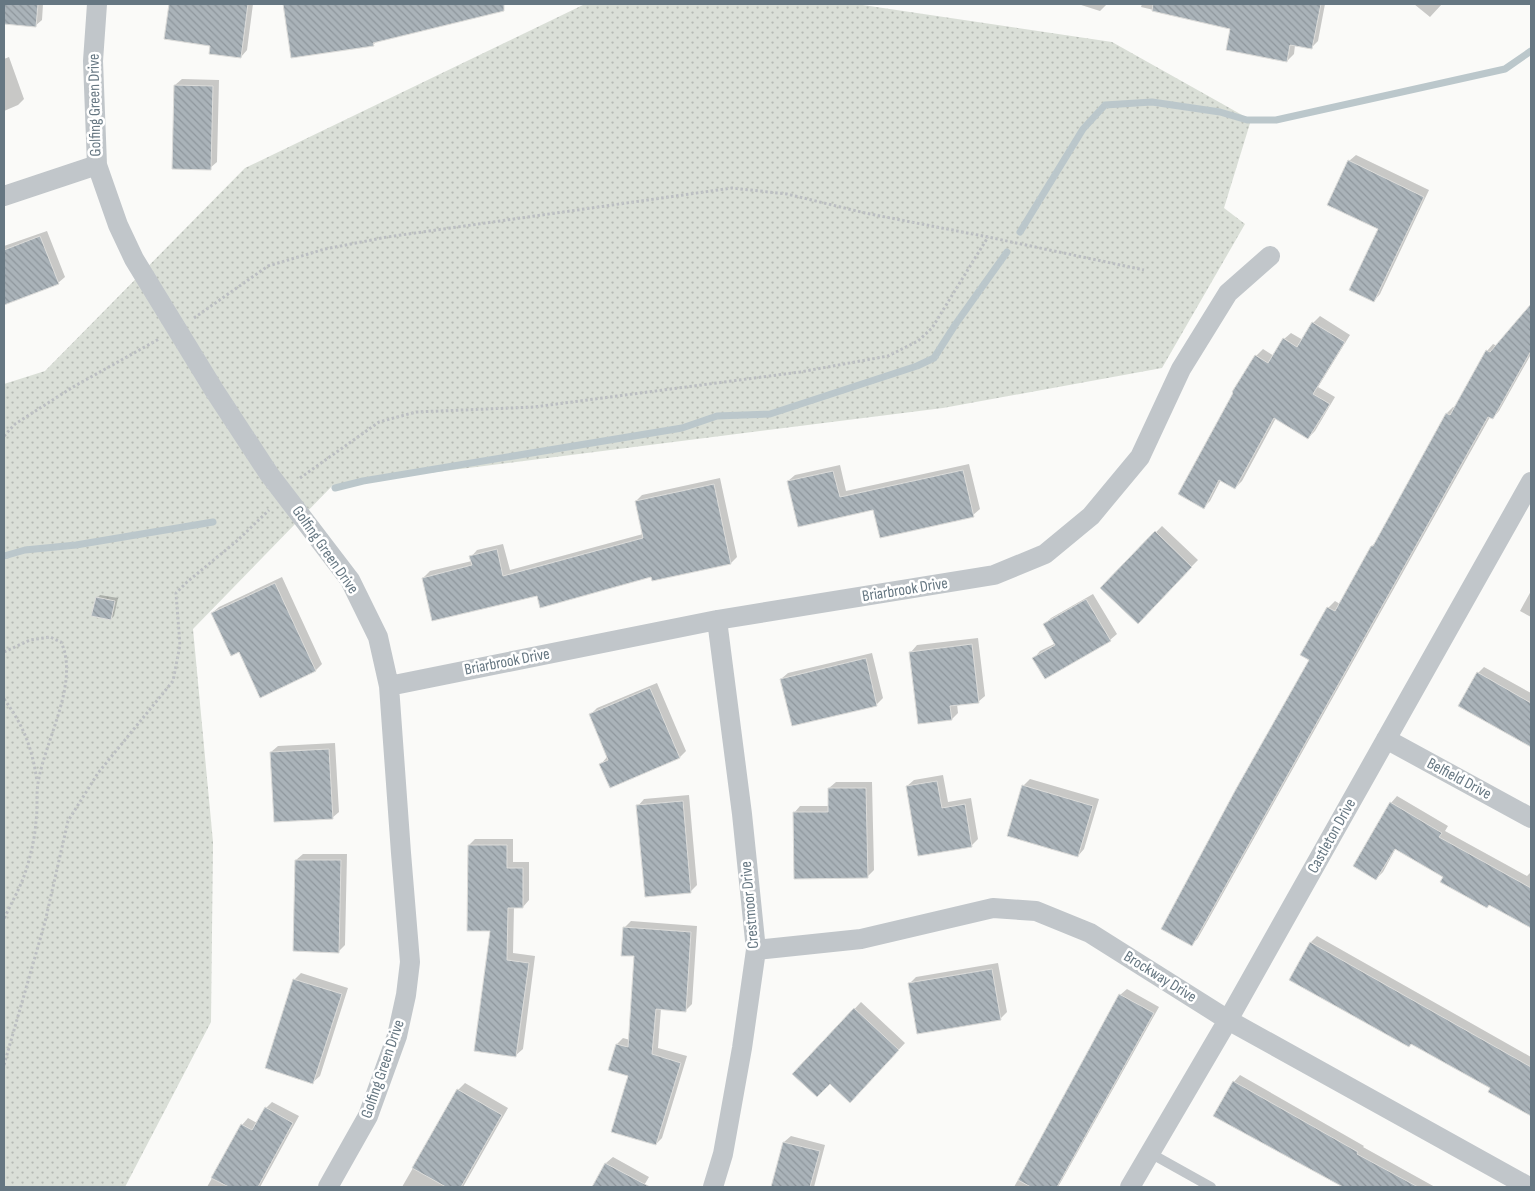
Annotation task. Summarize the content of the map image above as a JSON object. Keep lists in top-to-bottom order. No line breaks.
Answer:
{"streets":{"street":["Golfing Green Drive","Briarbrook Drive","Belfield Drive","Castleton Drive","Crestmoor Drive","Brockway Drive"]},"crossings":[["Golfing Green Drive","Briarbrook Drive"],["Briarbrook Drive","Crestmoor Drive"],["Belfield Drive","Castleton Drive"],["Castleton Drive","Brockway Drive"],["Crestmoor Drive","Brockway Drive"]]}
